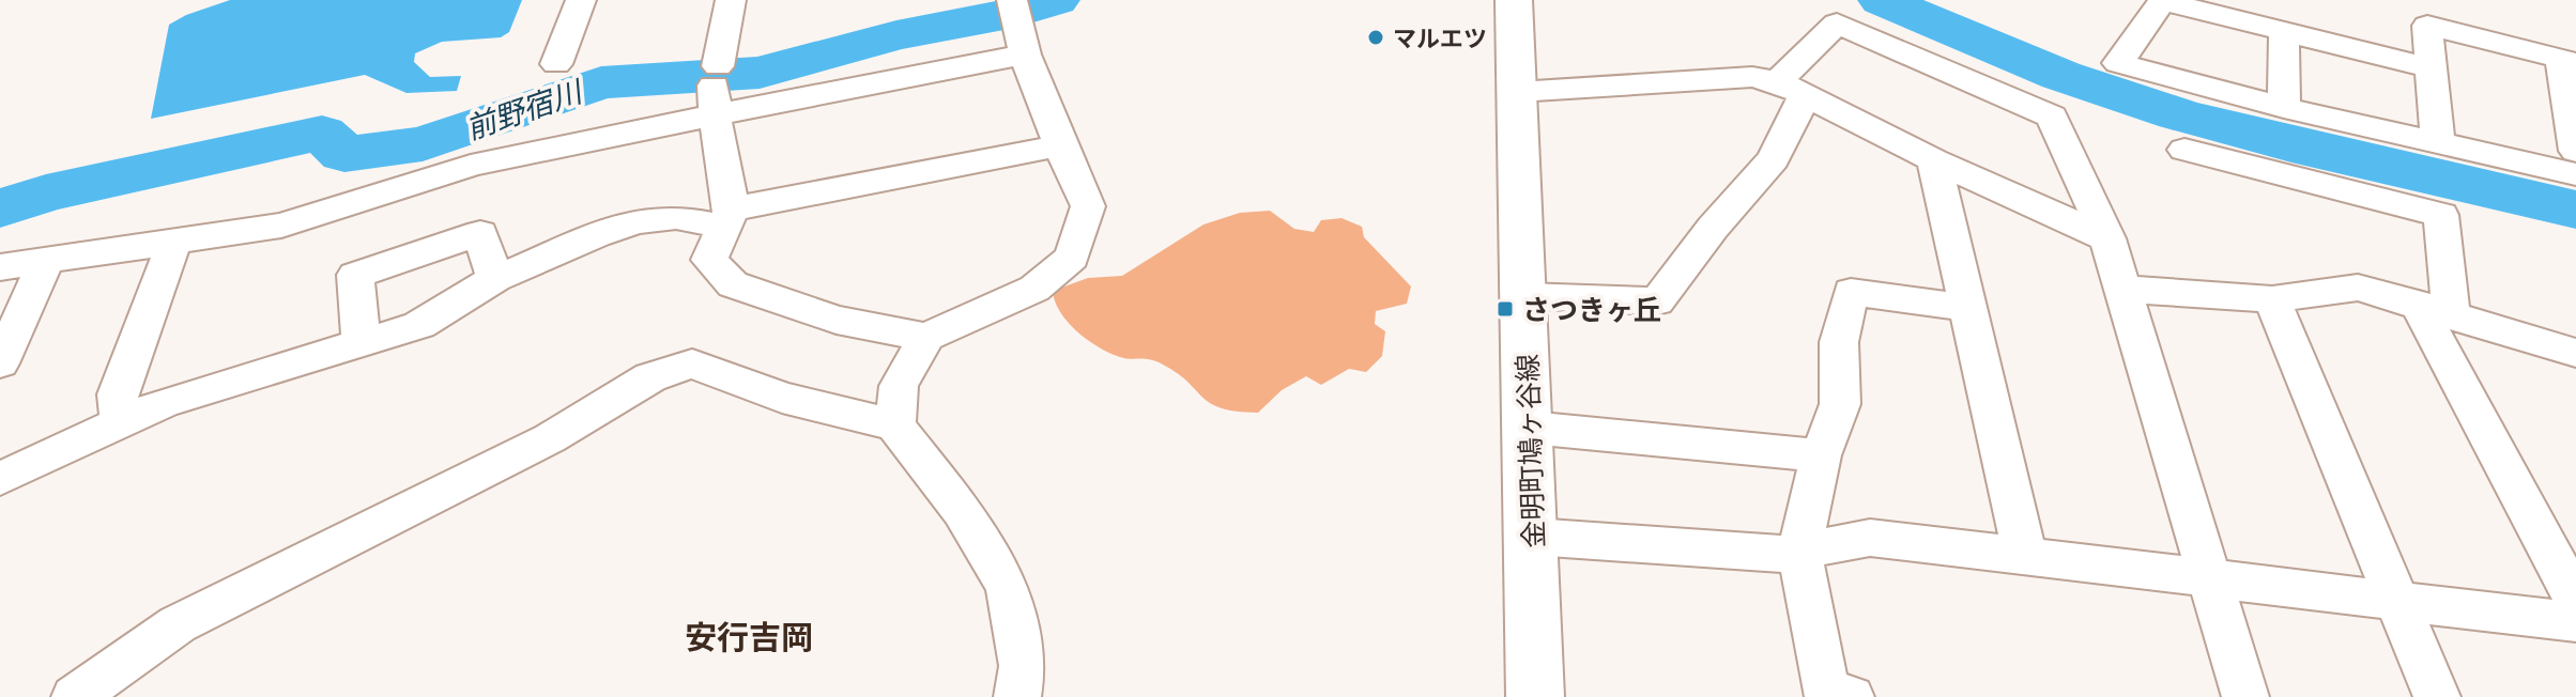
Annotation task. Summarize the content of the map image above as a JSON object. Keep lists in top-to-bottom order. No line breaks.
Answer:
{"streets":{"main road":["金明町鳩ヶ谷線"]},"districts":["安行吉岡"],"water":["前野宿川"],"places":{"other":["マルエツ"],"transit":["さつきヶ丘"]}}
